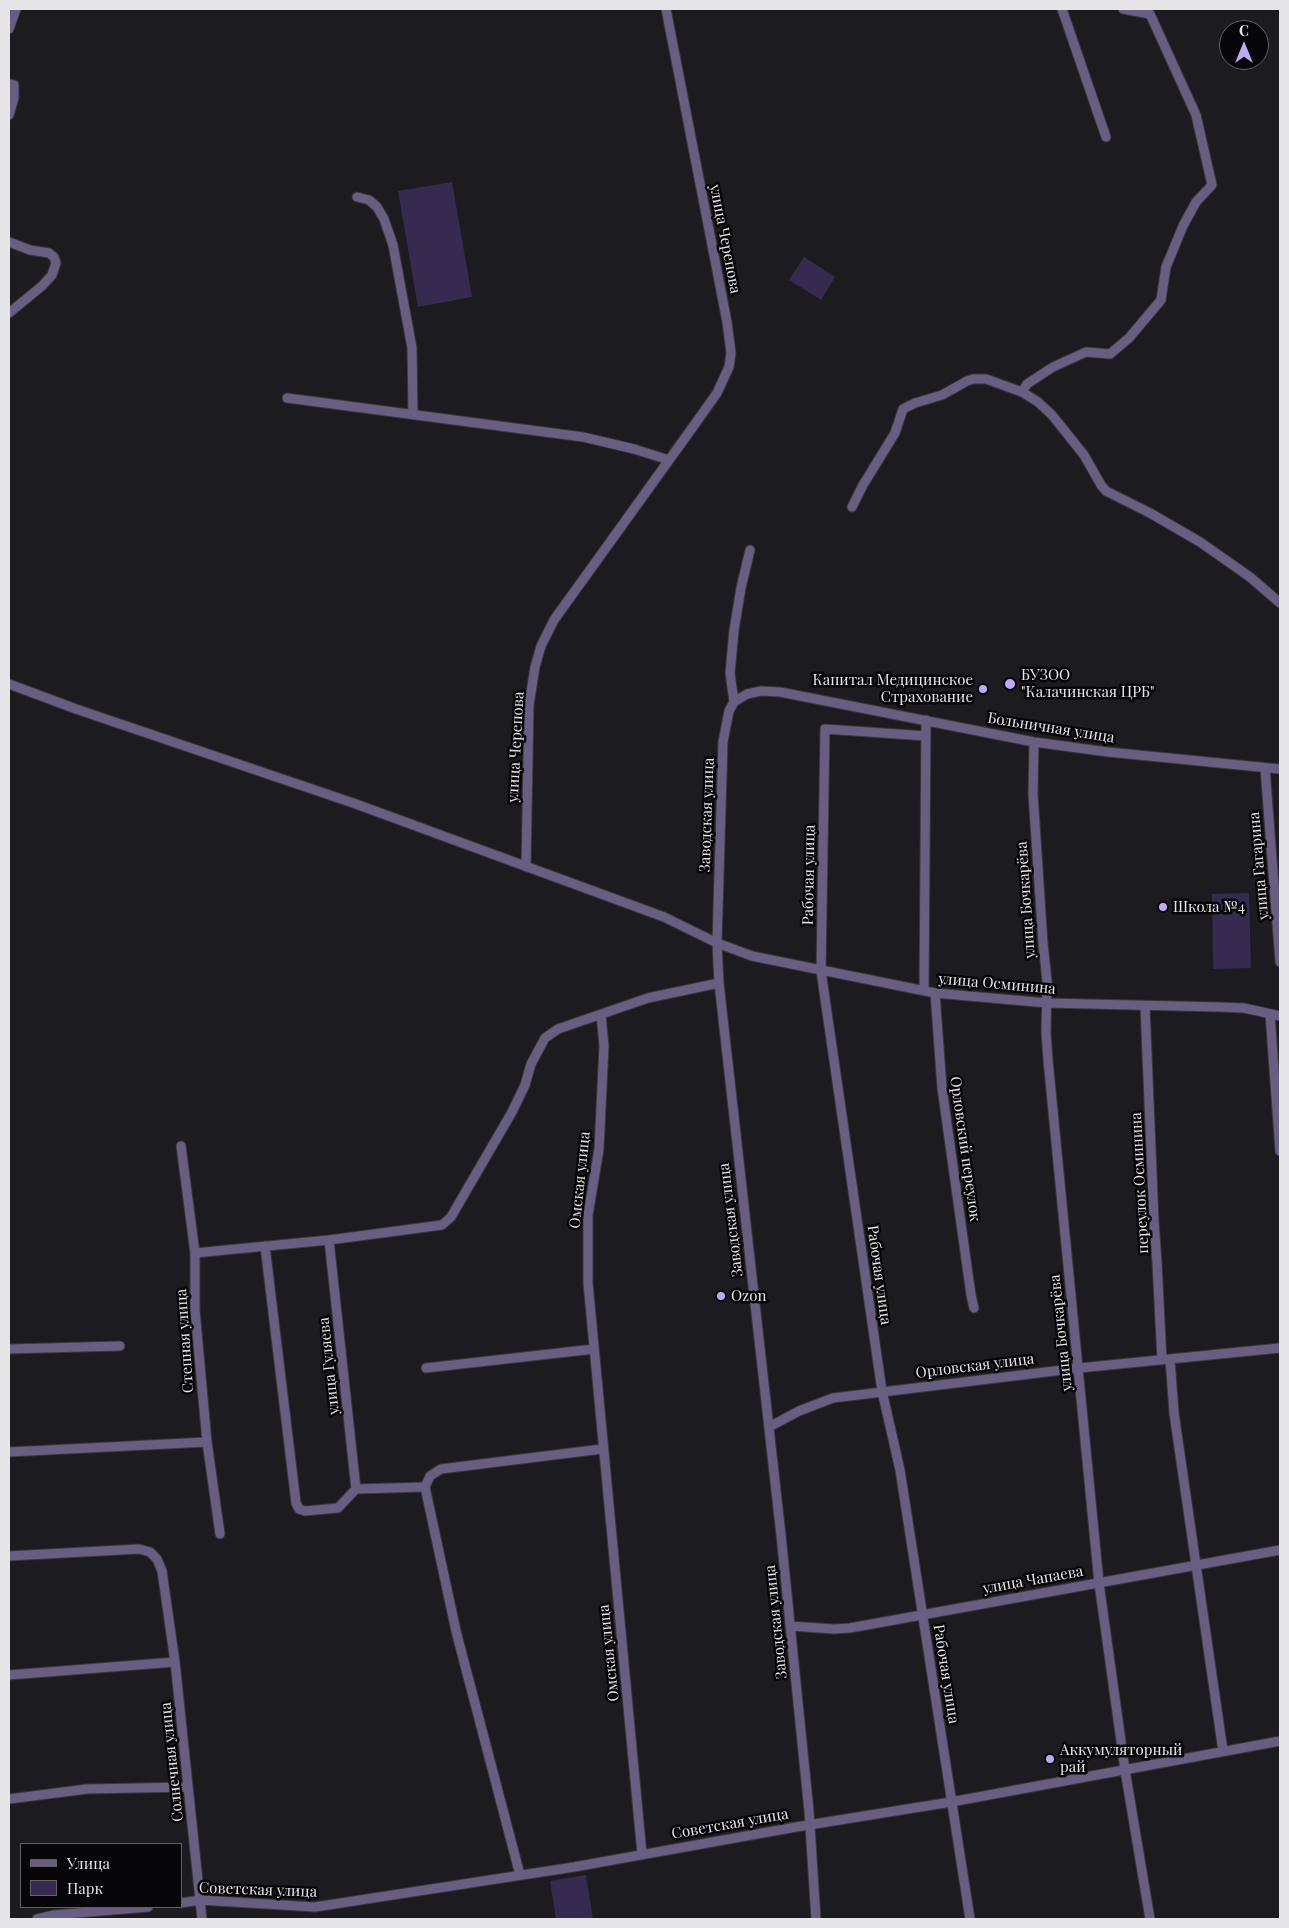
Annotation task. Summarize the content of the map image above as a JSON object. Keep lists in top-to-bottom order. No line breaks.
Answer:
{"streets":{"street":["улица Черепова","Больничная улица","Заводская улица","улица Гагарина","Рабочая улица","улица Бочкарёва","улица Осминина","Орловский переулок","Омская улица","переулок Осминина","Степная улица","улица Гуляева","Орловская улица","улица Чапаева","Солнечная улица","Советская улица"]},"crossings":[["улица Черепова","улица Осминина"],["Больничная улица","Заводская улица"],["Больничная улица","улица Гагарина"],["Больничная улица","улица Бочкарёва"],["Заводская улица","улица Осминина"],["Заводская улица","Орловская улица"],["Заводская улица","улица Чапаева"],["Заводская улица","Советская улица"],["Рабочая улица","улица Осминина"],["Рабочая улица","Орловская улица"],["Рабочая улица","улица Чапаева"],["Рабочая улица","Советская улица"],["улица Бочкарёва","улица Осминина"],["улица Бочкарёва","Орловская улица"],["улица Бочкарёва","улица Чапаева"],["улица Бочкарёва","Советская улица"],["улица Осминина","Орловский переулок"],["улица Осминина","переулок Осминина"],["Омская улица","Советская улица"],["переулок Осминина","Орловская улица"],["переулок Осминина","улица Чапаева"],["переулок Осминина","Советская улица"],["Солнечная улица","Советская улица"]],"places":["БУЗОО \"Калачинская ЦРБ\"","Капитал Медицинское Страхование","Школа №4","Ozon","Аккумуляторный рай"],"legend":["Улица","Парк"],"north":"top"}
